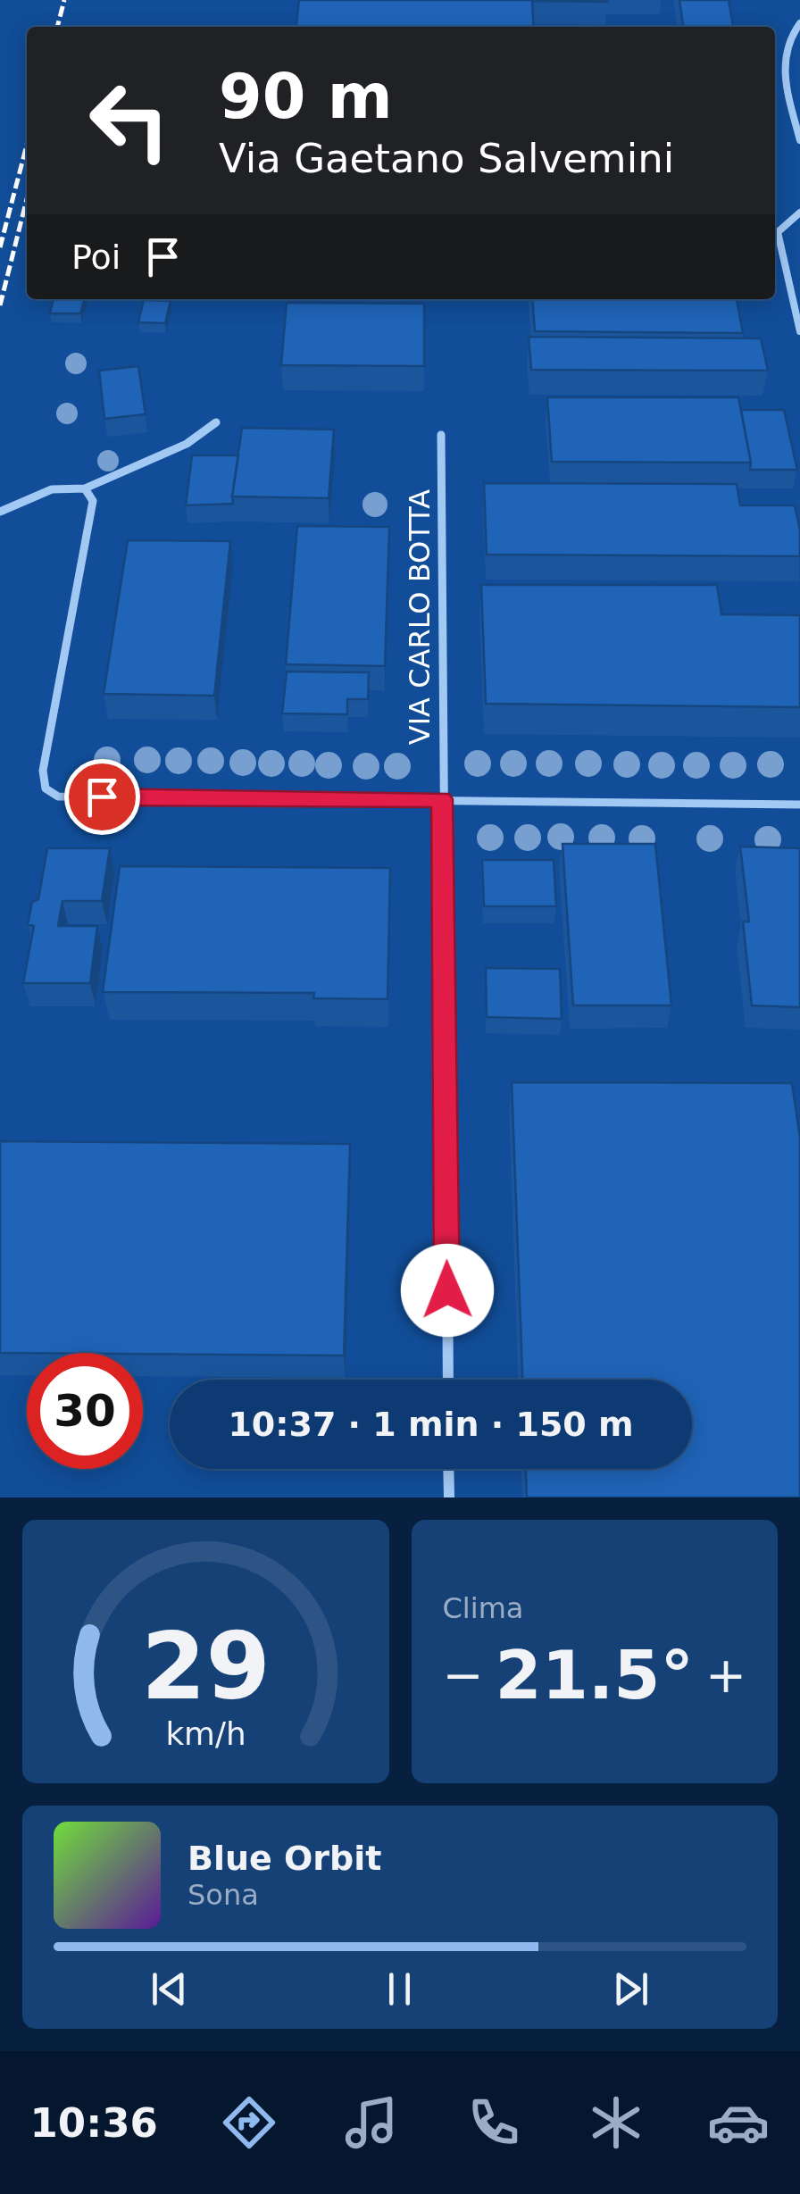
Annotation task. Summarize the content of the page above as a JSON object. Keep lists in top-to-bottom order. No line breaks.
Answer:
{"streets":{"street":["VIA CARLO BOTTA"]},"page":{"turn":["90 m","Via Gaetano Salvemini"],"then":"Poi","limit":"30","trip":"10:37 · 1 min · 150 m","tile":"Clima","heat":["−","21.5°","+"],"song":["Blue Orbit","Sona"],"tabs":"10:36","gauge":["29","km/h"]}}
